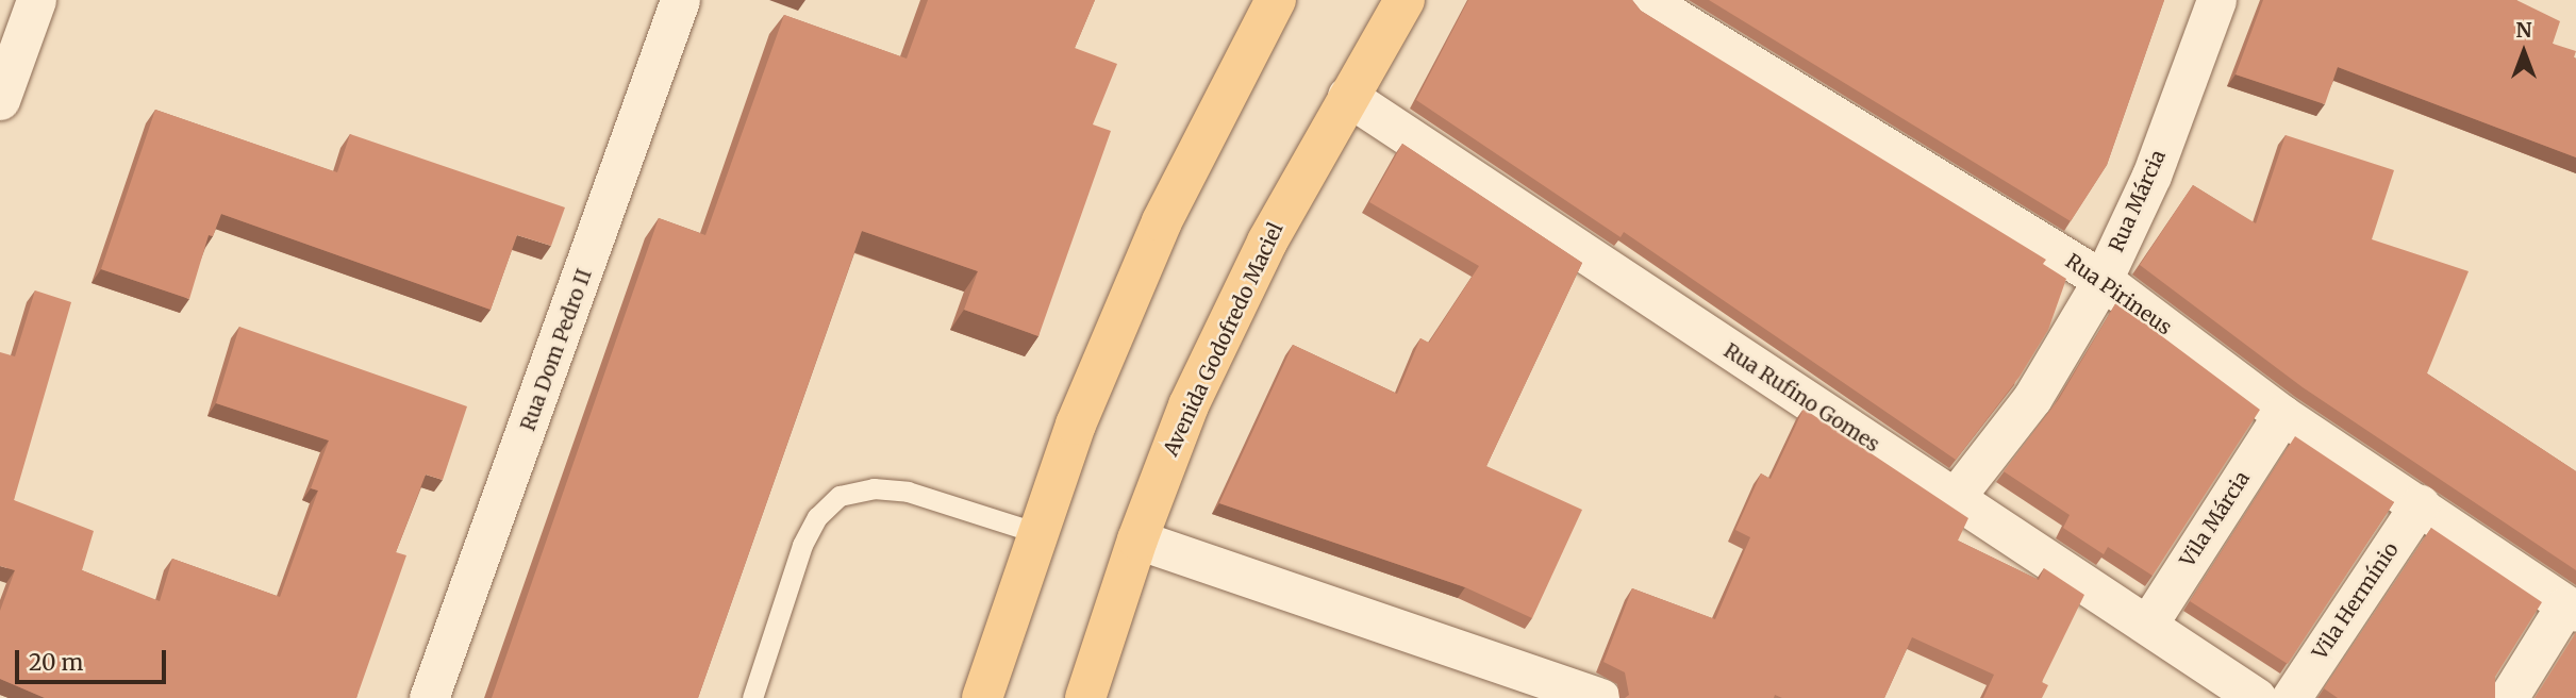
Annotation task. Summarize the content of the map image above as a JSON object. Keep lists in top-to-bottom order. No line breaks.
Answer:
{"streets":{"main road":["Avenida Godofredo Maciel"],"street":["Rua Márcia","Rua Pirineus","Rua Dom Pedro II","Rua Rufino Gomes","Vila Márcia","Vila Hermínio"]},"crossings":[["Rua Márcia","Rua Pirineus"],["Rua Márcia","Rua Rufino Gomes"],["Rua Pirineus","Vila Márcia"],["Rua Pirineus","Vila Hermínio"],["Avenida Godofredo Maciel","Rua Rufino Gomes"],["Rua Rufino Gomes","Vila Márcia"]],"scale_bar":"20 m","north":"top"}
